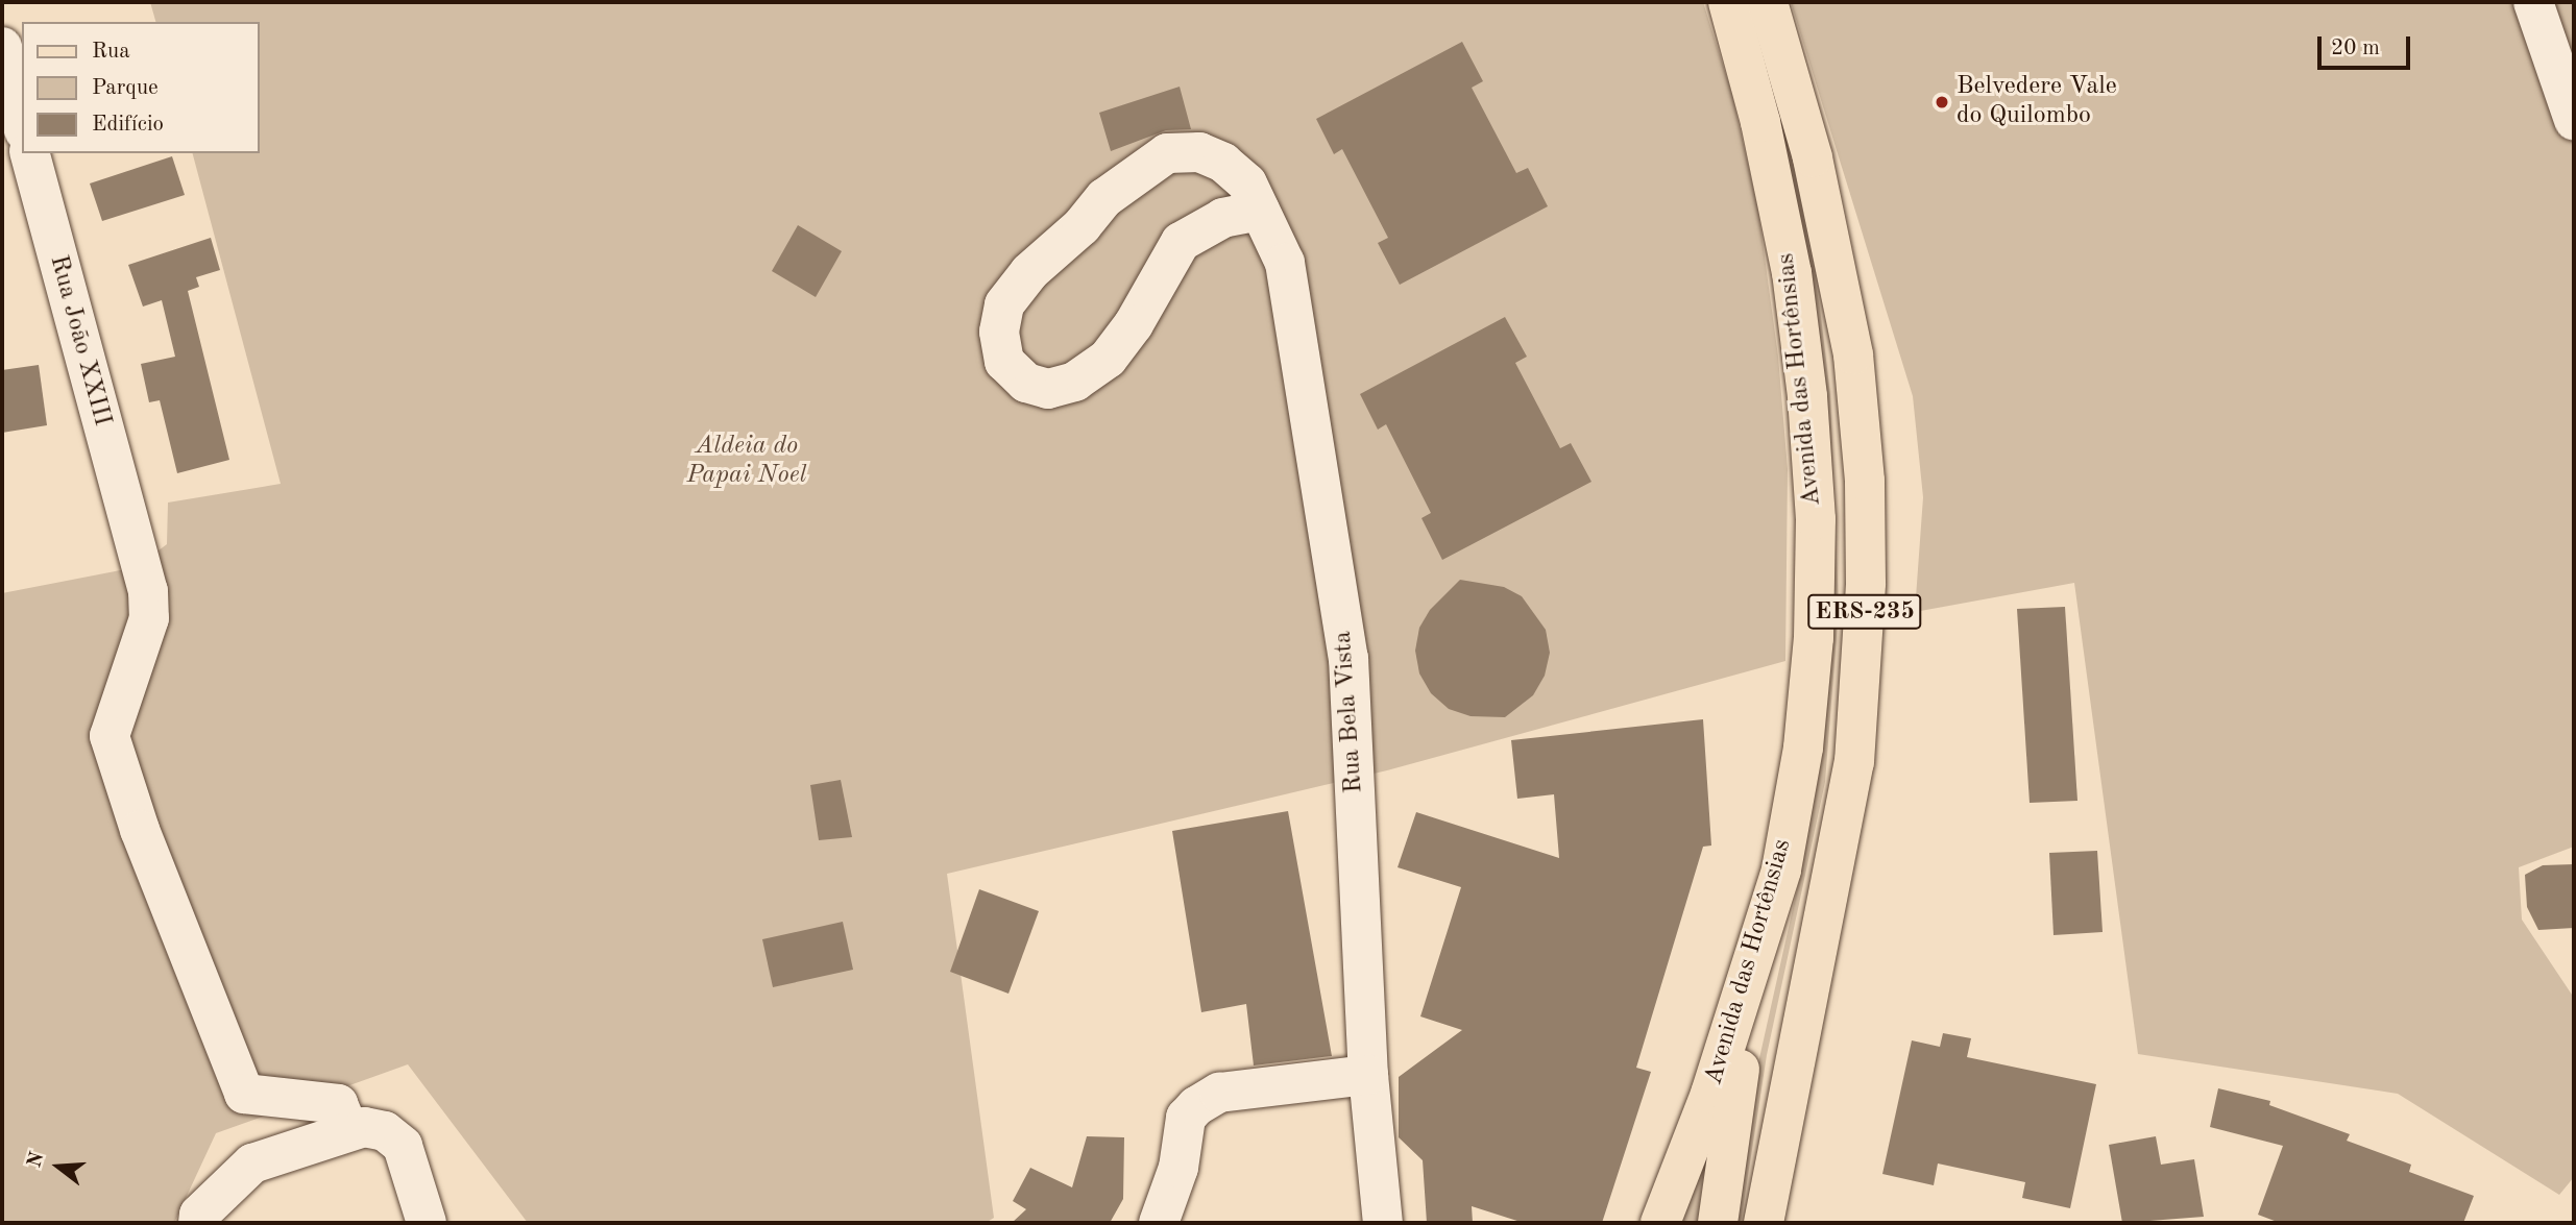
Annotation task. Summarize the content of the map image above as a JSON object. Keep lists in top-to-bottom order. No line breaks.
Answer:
{"streets":{"main road":["Avenida das Hortênsias","ERS-235"],"street":["Rua João XXIII","Rua Bela Vista"]},"parks":["Aldeia do Papai Noel"],"places":["Belvedere Vale do Quilombo"],"legend":["Rua","Parque","Edifício"],"scale_bar":"20 m","north":"left"}
